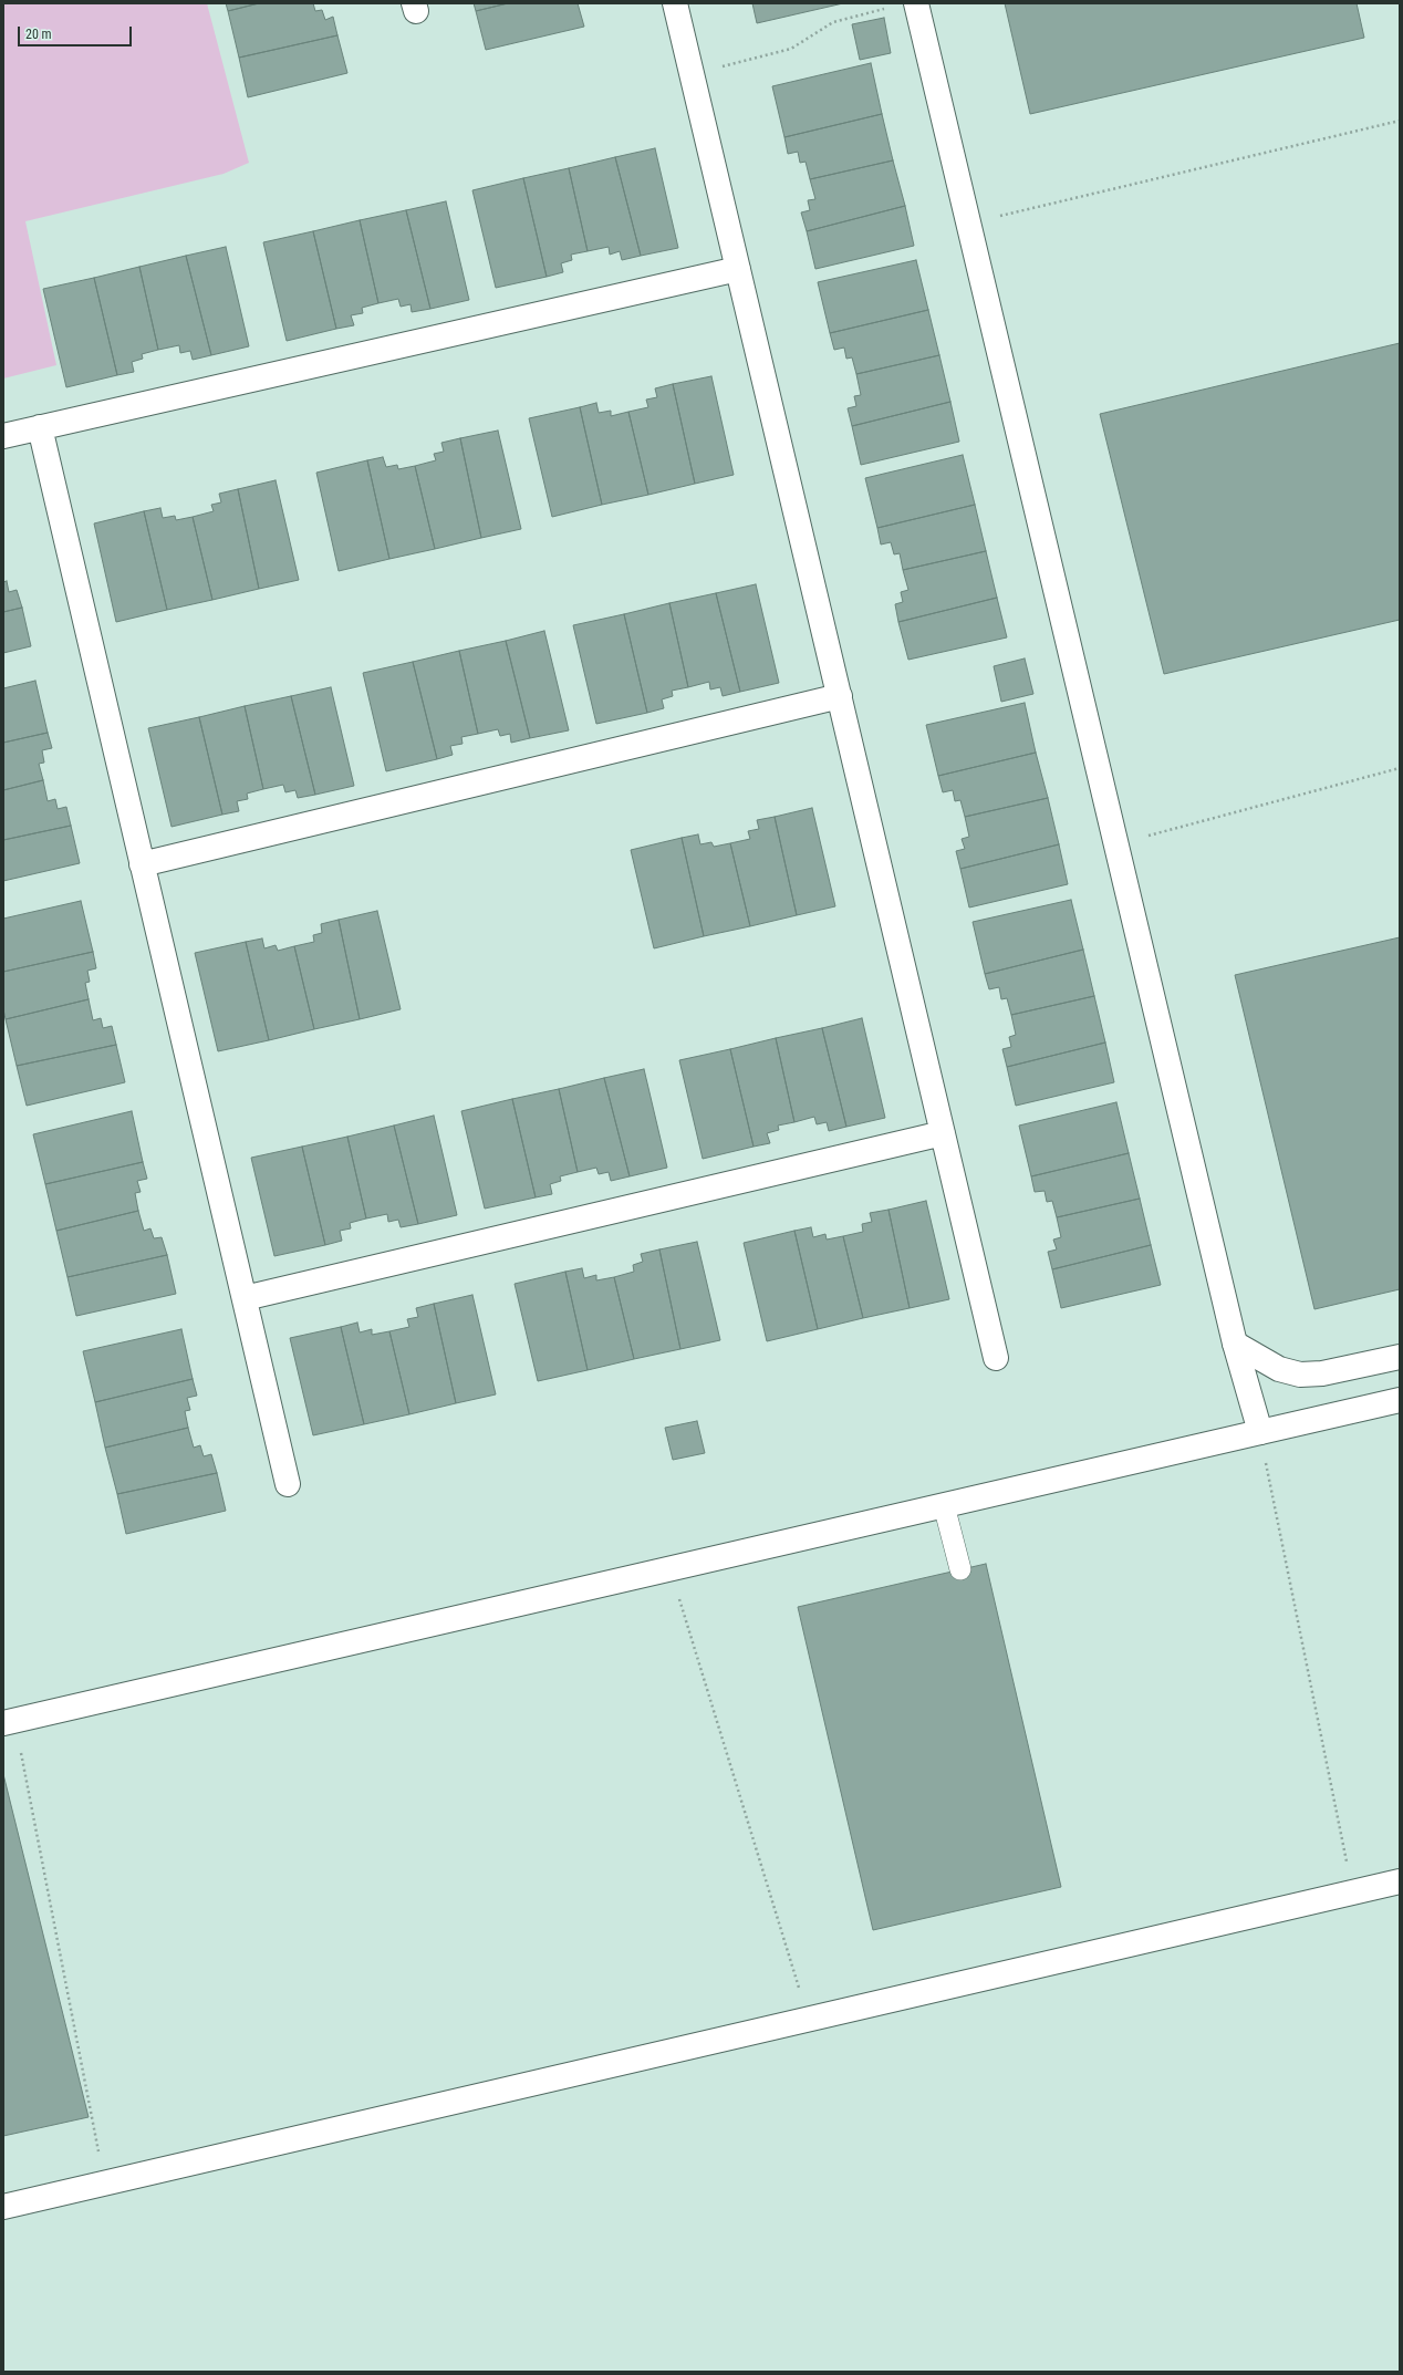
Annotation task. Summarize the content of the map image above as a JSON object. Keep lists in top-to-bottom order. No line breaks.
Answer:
{"scale_bar":"20 m"}
